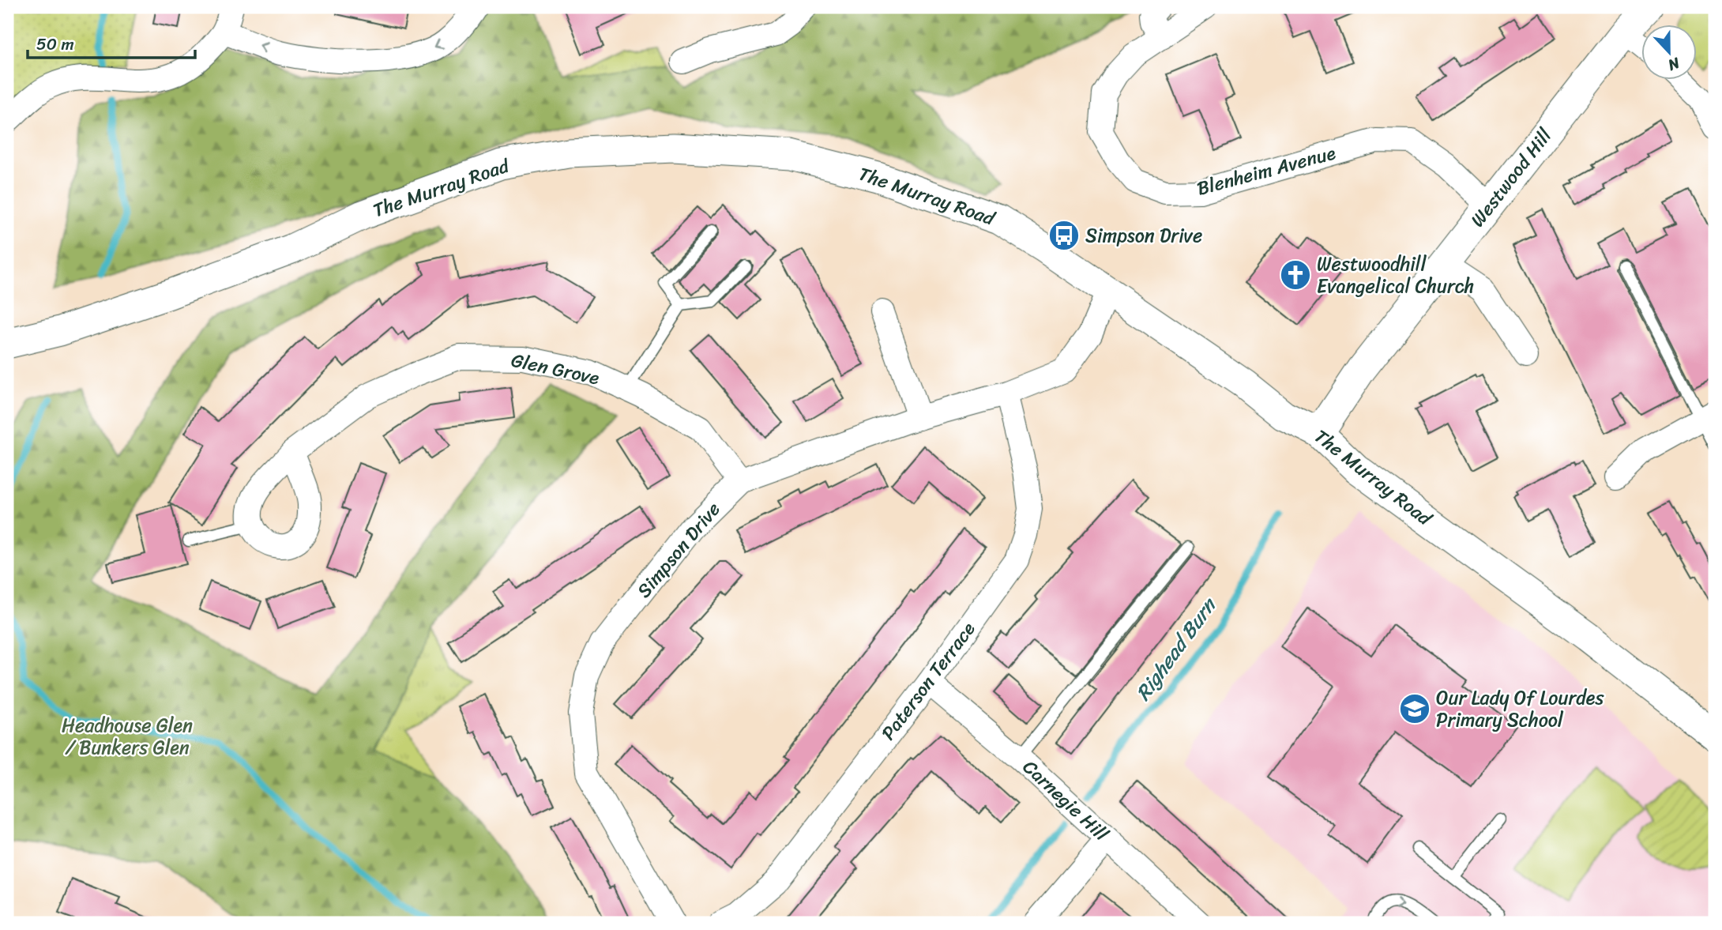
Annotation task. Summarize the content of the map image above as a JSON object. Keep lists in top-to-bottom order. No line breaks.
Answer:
{"streets":{"street":["Blenheim Avenue","Westwood Hill","The Murray Road","Glen Grove","Simpson Drive","Paterson Terrace","Carnegie Hill"]},"crossings":[["Blenheim Avenue","Westwood Hill"],["Westwood Hill","The Murray Road"],["The Murray Road","Simpson Drive"],["Glen Grove","Simpson Drive"],["Simpson Drive","Paterson Terrace"],["Paterson Terrace","Carnegie Hill"]],"water":["Righead Burn"],"parks":["Headhouse Glen / Bunkers Glen"],"places":{"bus stop":["Simpson Drive"],"church":["Westwoodhill Evangelical Church"],"school or university":["Our Lady Of Lourdes Primary School"]},"scale_bar":"50 m","north":"bottom"}
